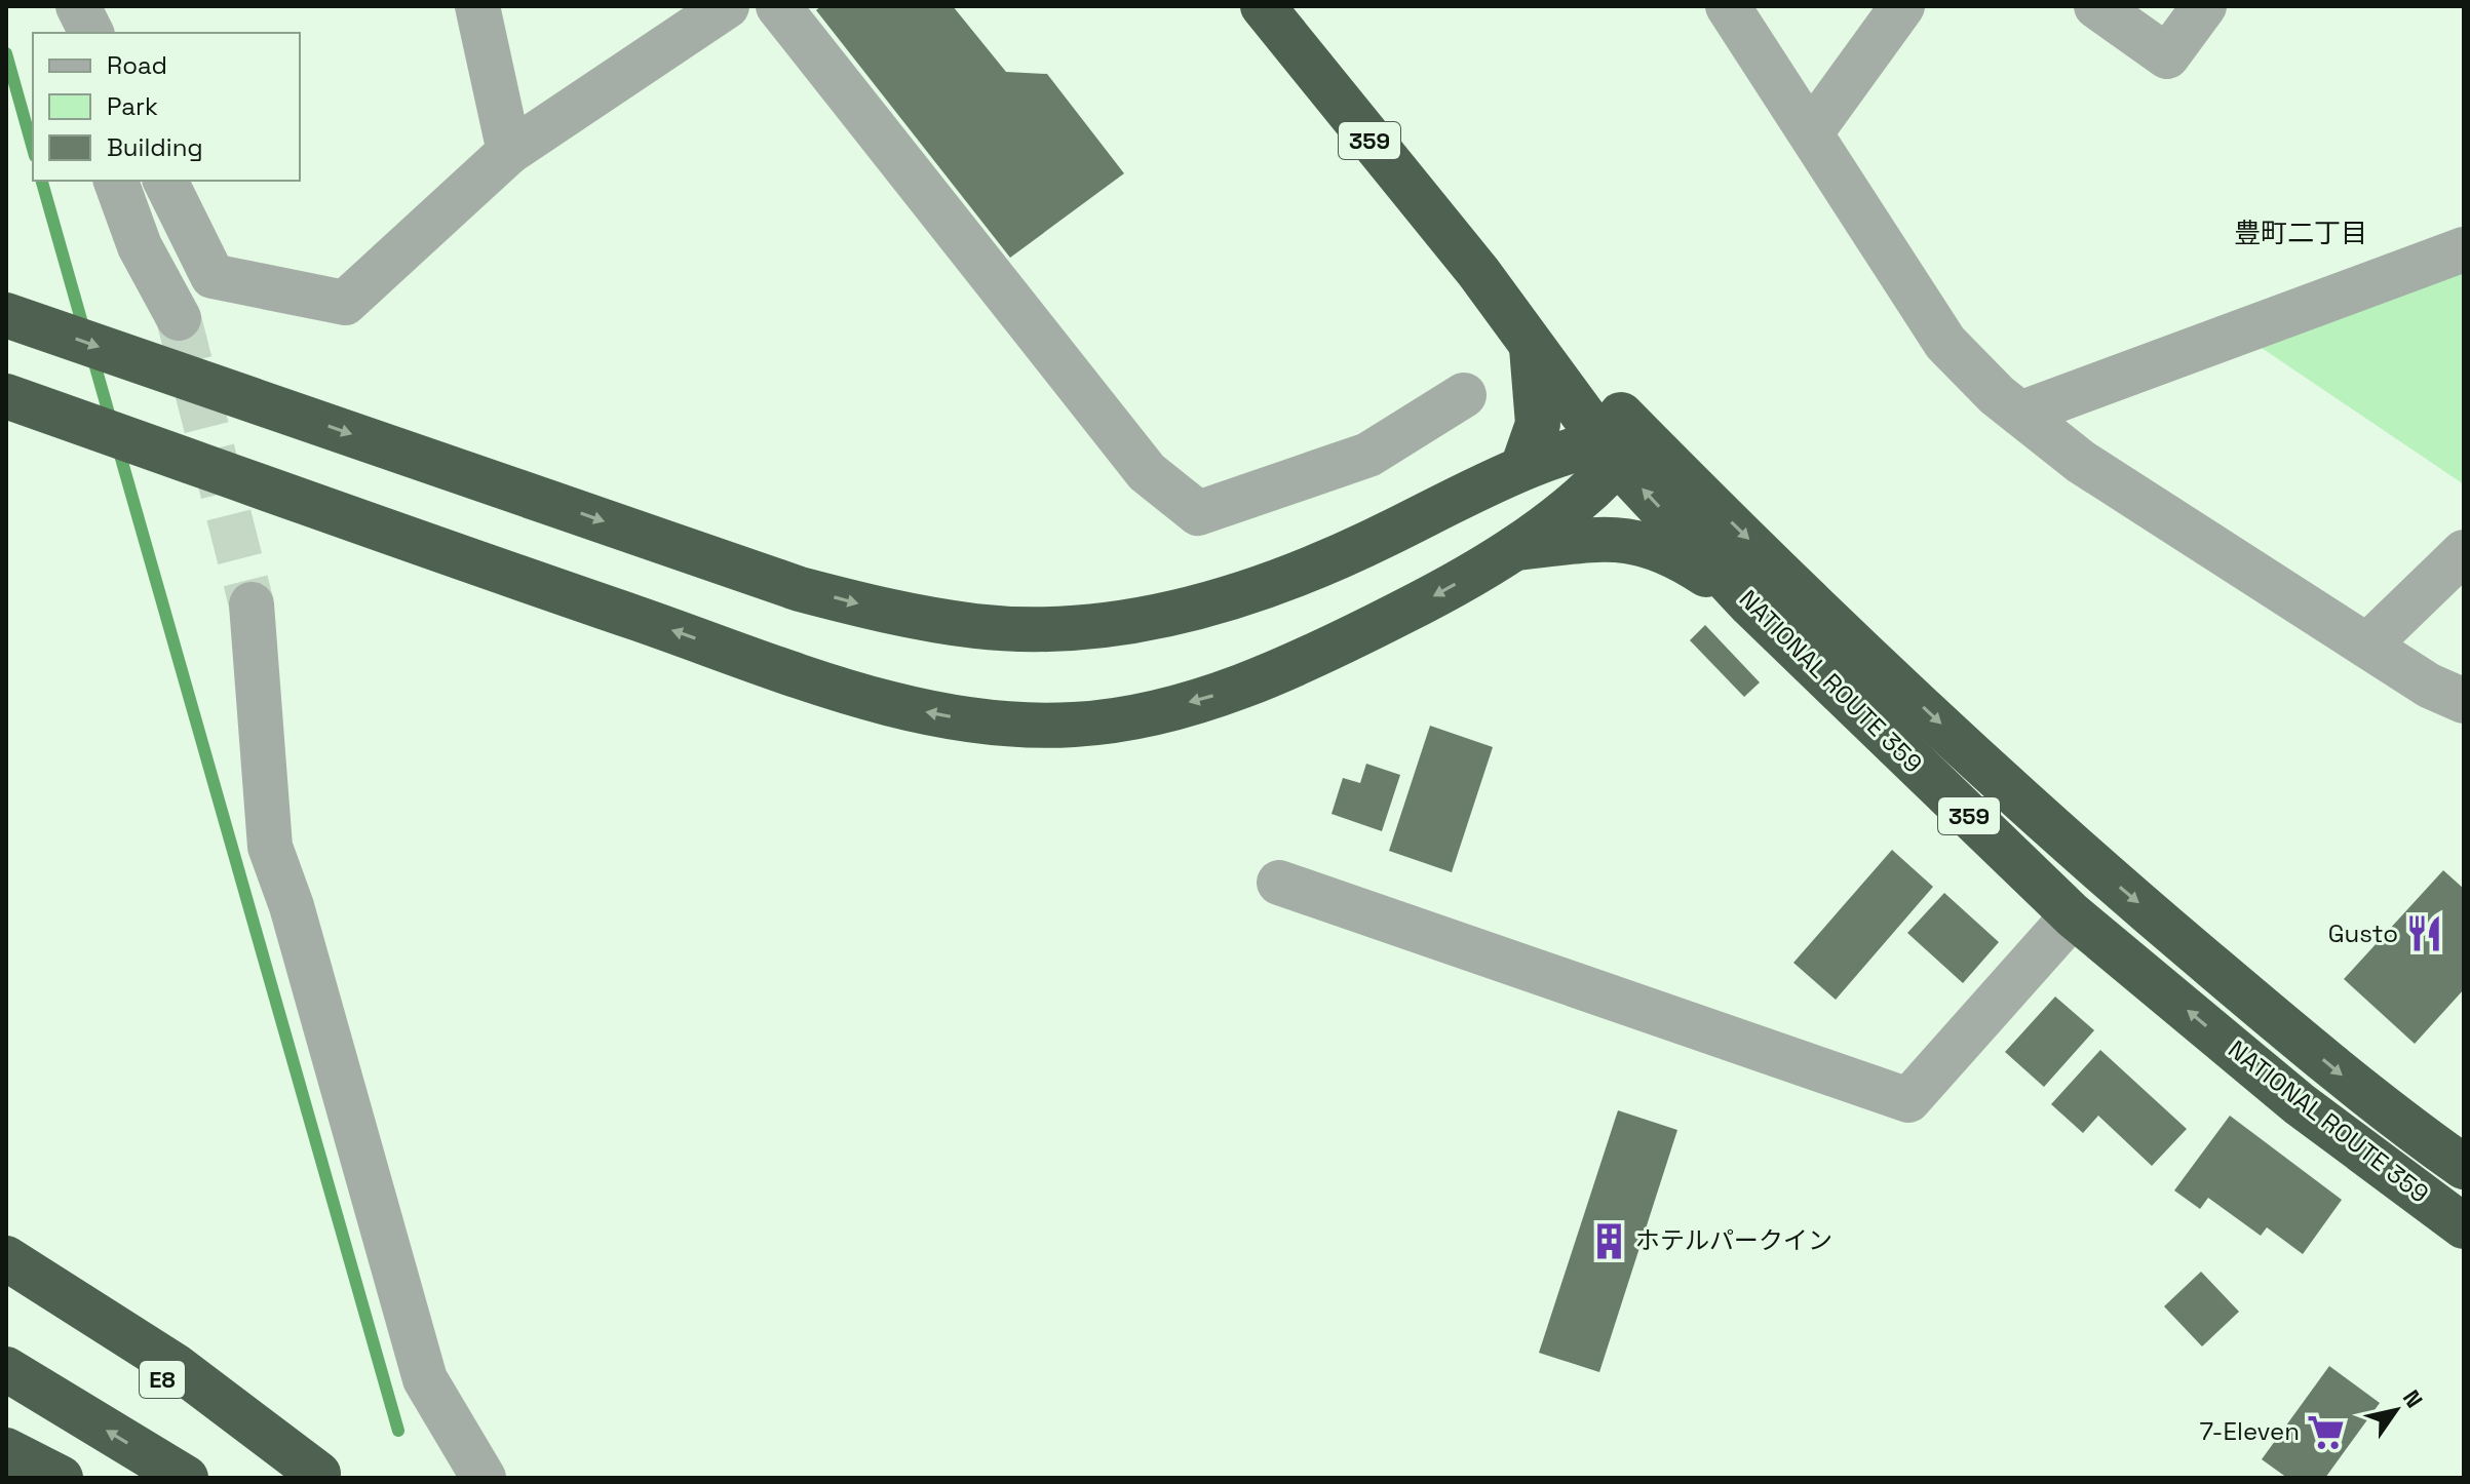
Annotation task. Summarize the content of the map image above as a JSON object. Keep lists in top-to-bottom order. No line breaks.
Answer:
{"streets":{"highway":["359","NATIONAL ROUTE 359","E8"]},"districts":["豊町二丁目"],"places":{"restaurant":["Gusto"],"building":["ホテルパークイン"],"supermarket":["7-Eleven"]},"legend":["Road","Park","Building"],"north":"top right"}
